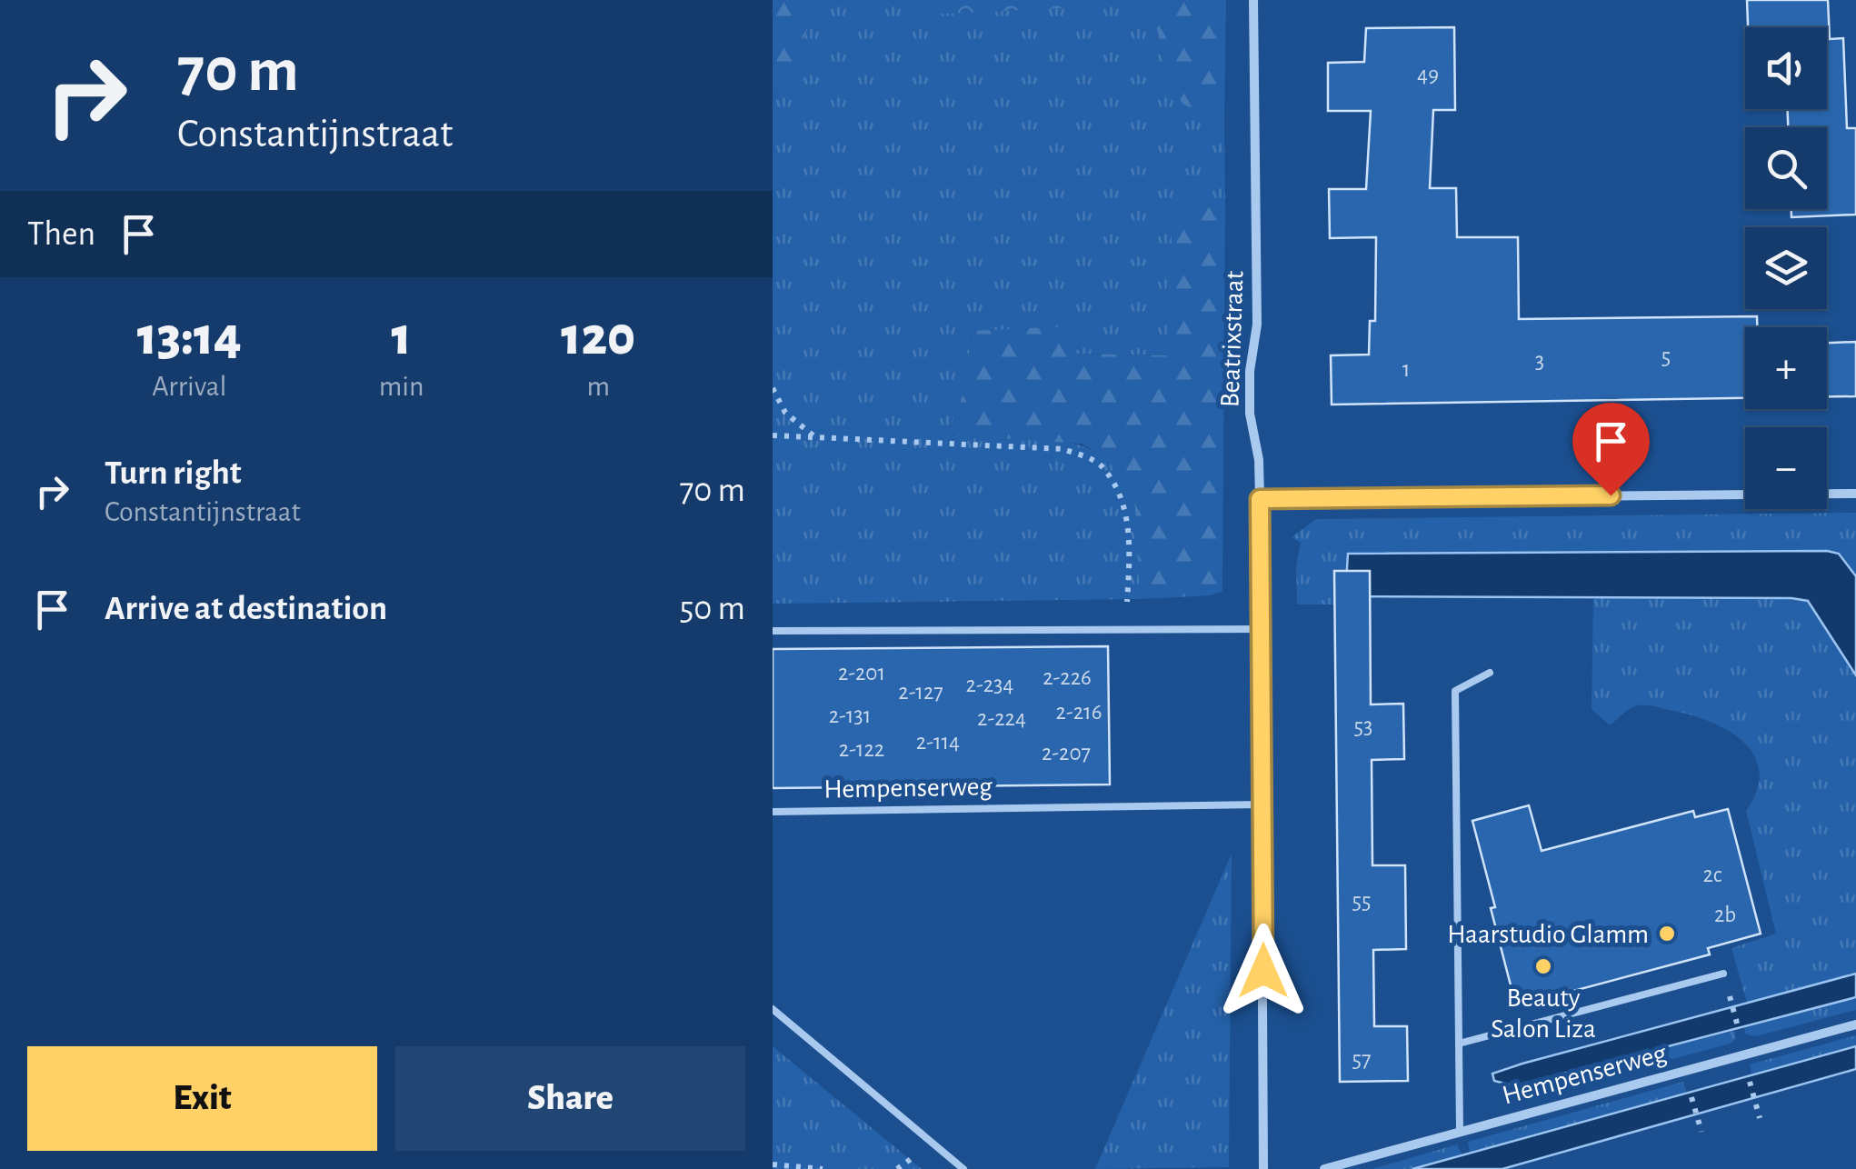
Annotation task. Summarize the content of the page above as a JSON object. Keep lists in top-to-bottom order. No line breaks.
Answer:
{"streets":{"street":["Beatrixstraat","Hempenserweg"]},"crossings":[["Beatrixstraat","Hempenserweg"]],"places":["Haarstudio Glamm","Beauty Salon Liza"],"house_numbers":["49","5","3","1","2-201","2-226","2-234","2-127","2-216","2-131","2-224","53","2-114","2-122","2-207","2c","55","2b","57"],"page":{"turn":["70 m","Constantijnstraat"],"map_buttons":["+","−"],"then":"Then","eta":["13:14","Arrival","1","min","120","m"],"list":[{"name":"Turn right","note":"Constantijnstraat","value":"70 m"},{"name":"Arrive at destination","value":"50 m"}],"buttons":["Exit","Share"]}}
